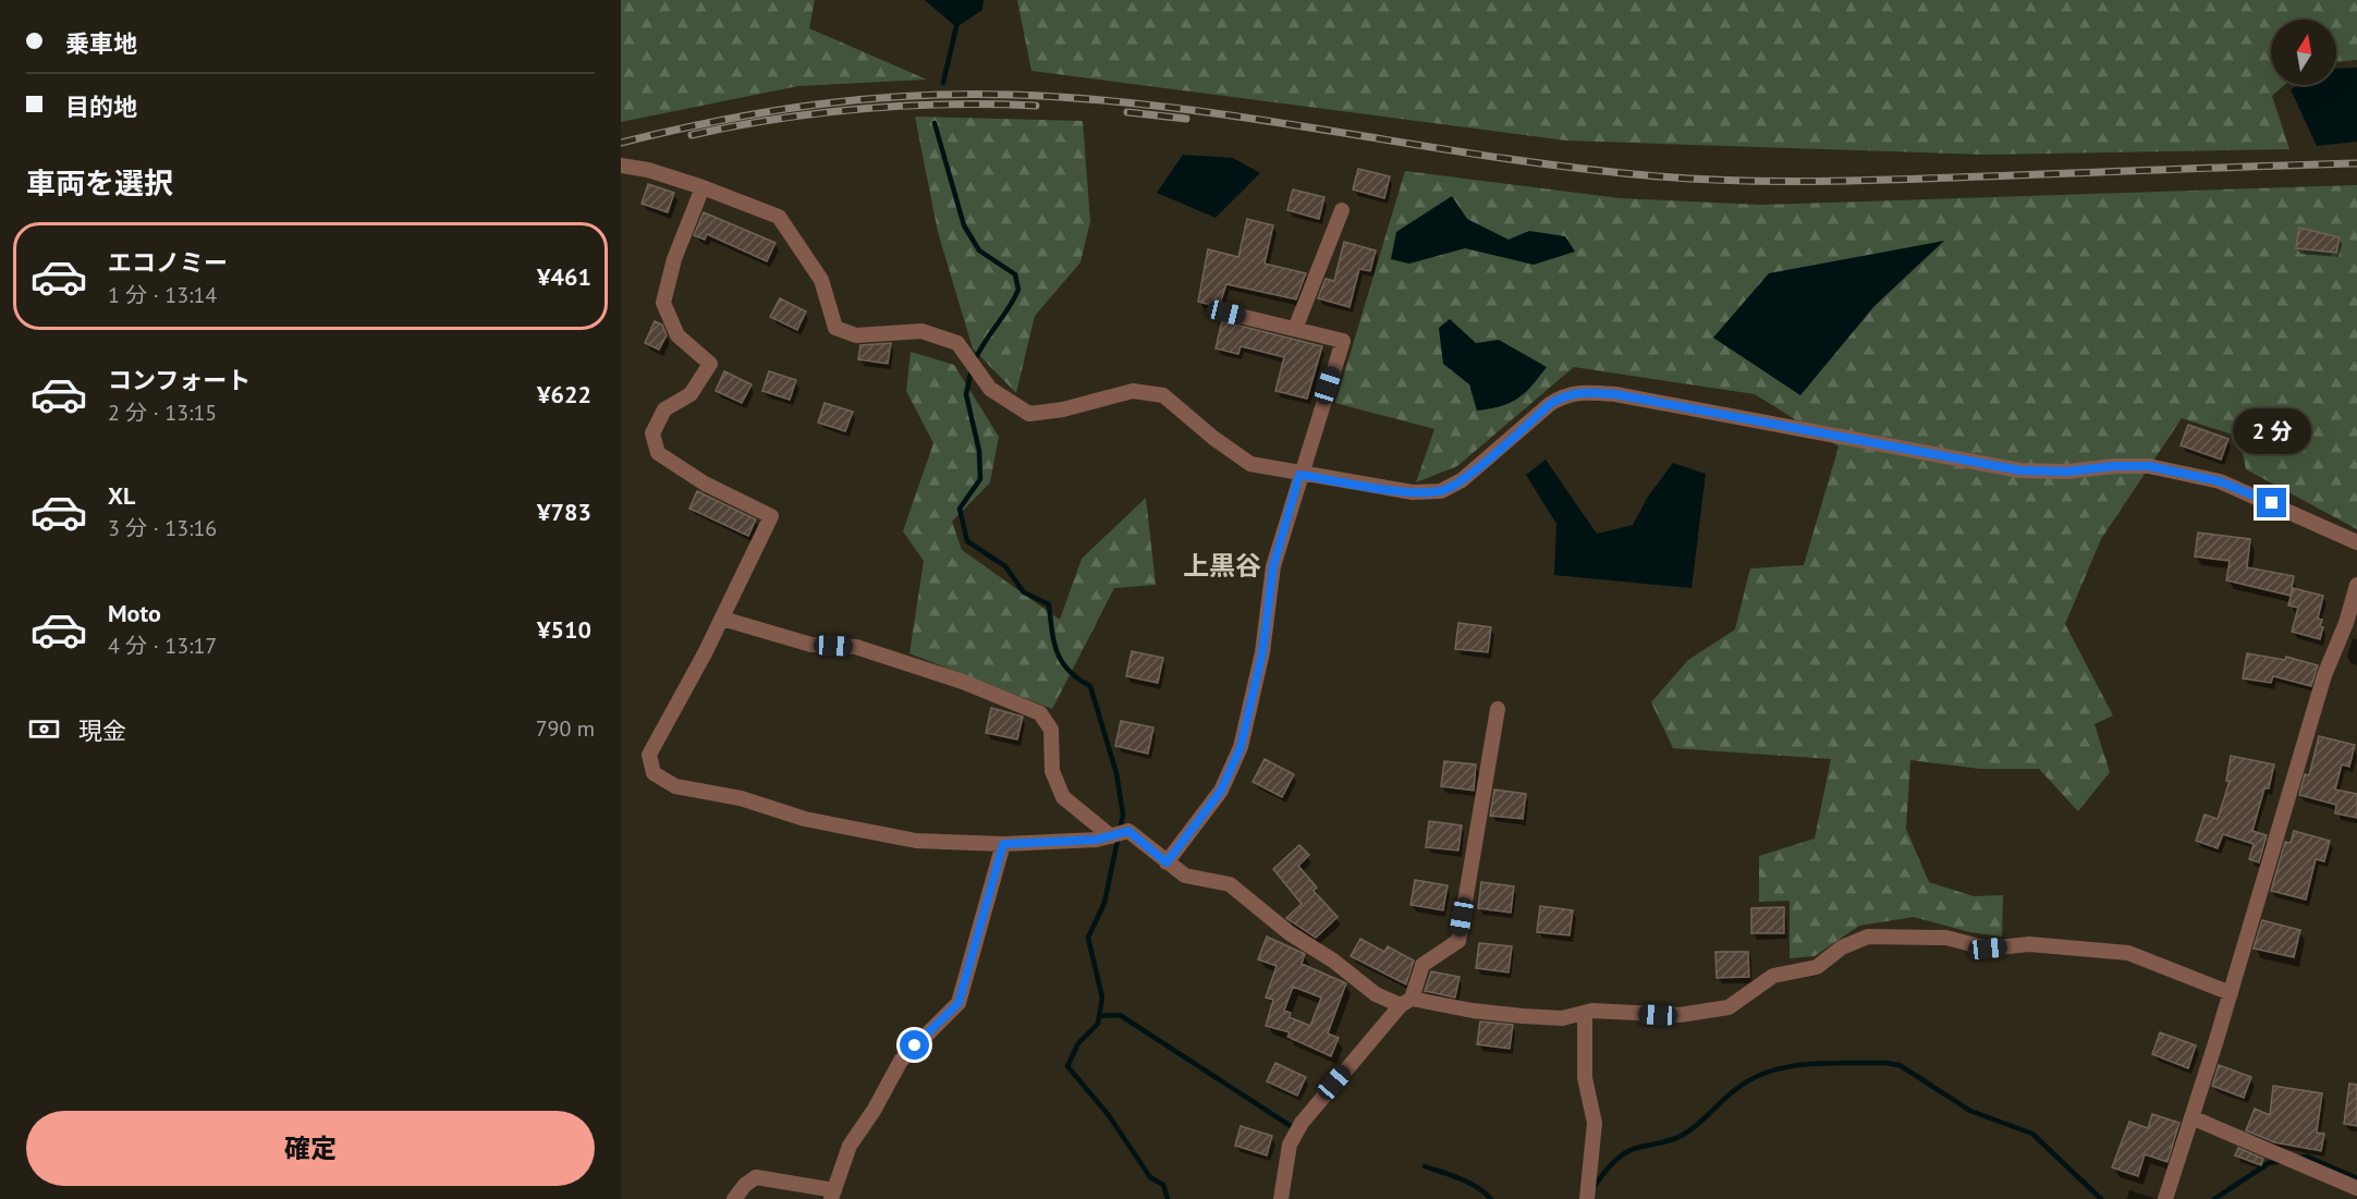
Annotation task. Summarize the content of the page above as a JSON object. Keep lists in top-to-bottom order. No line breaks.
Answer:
{"districts":["上黒谷"],"north":"top","page":{"banner":["乗車地","目的地"],"heading":"車両を選択","list":[{"name":"エコノミー","note":"1 分 · 13:14","value":"¥461"},{"name":"コンフォート","note":"2 分 · 13:15","value":"¥622"},{"name":"XL","note":"3 分 · 13:16","value":"¥783"},{"name":"Moto","note":"4 分 · 13:17","value":"¥510"}],"bubble":"2 分","pay":["現金","790 m"],"buttons":"確定"}}
